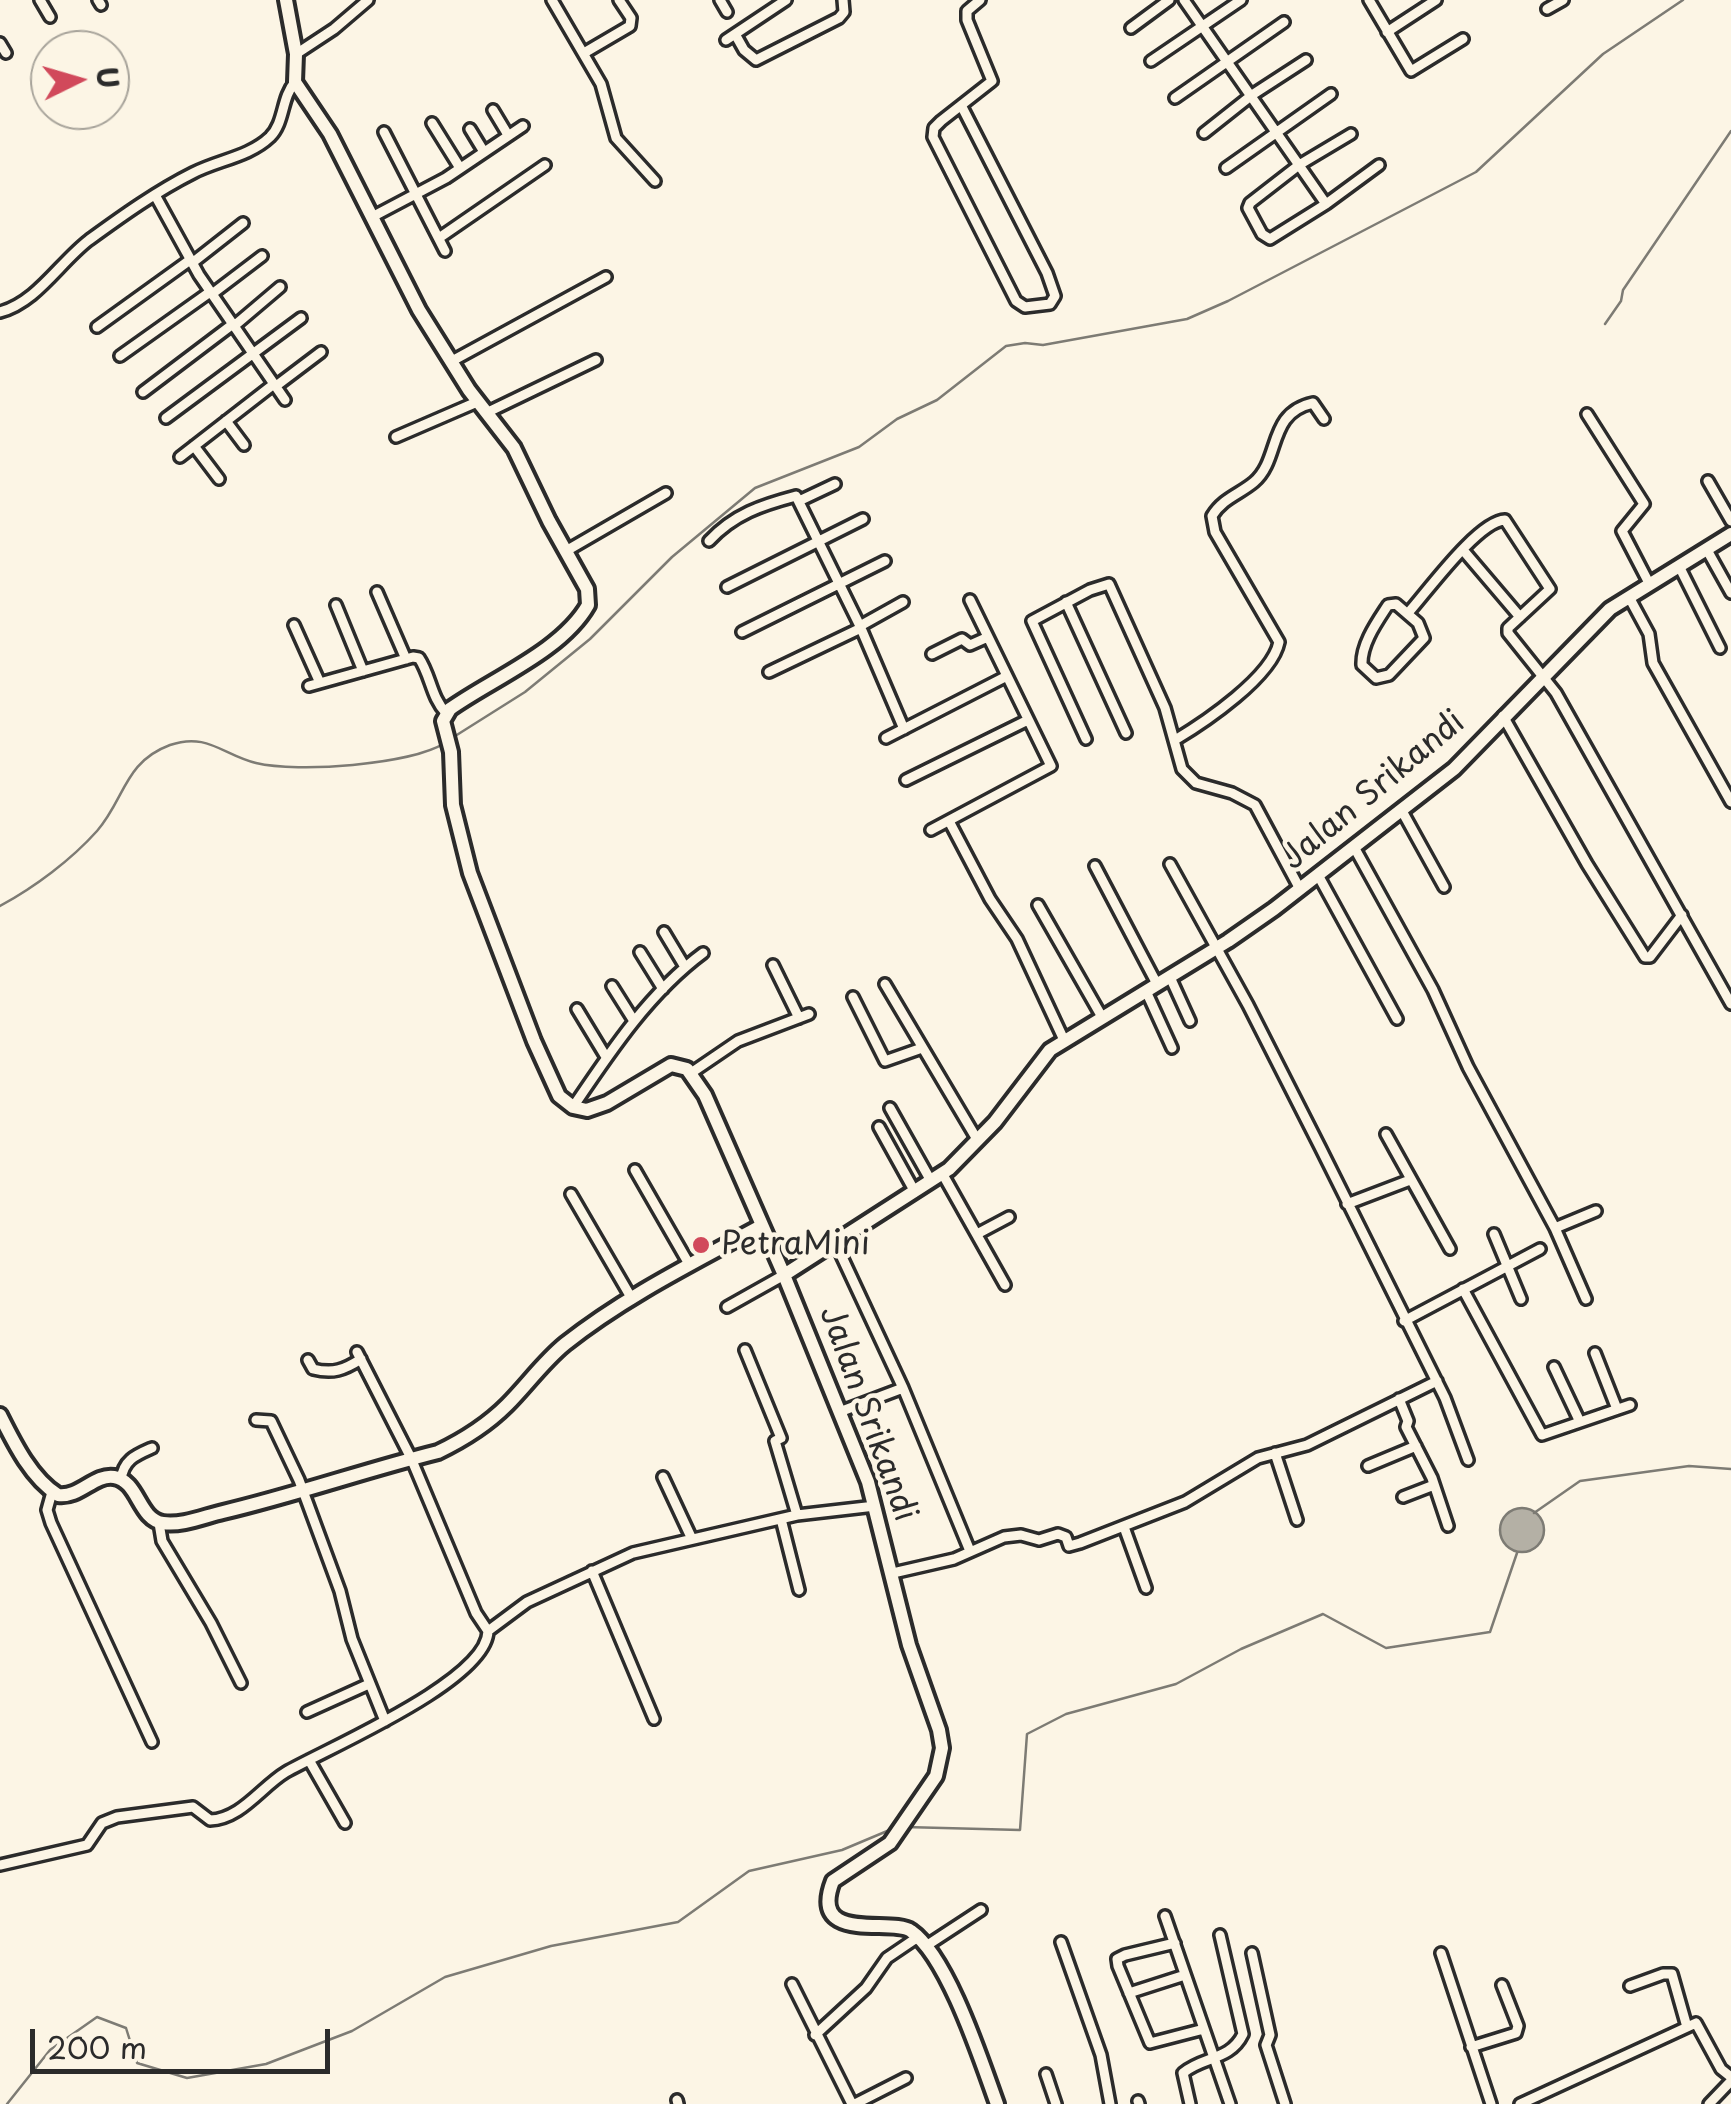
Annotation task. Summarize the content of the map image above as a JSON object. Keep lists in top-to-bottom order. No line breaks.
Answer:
{"streets":{"street":["Jalan Srikandi"]},"places":["PetraMini"],"scale_bar":"200 m","north":"right"}
